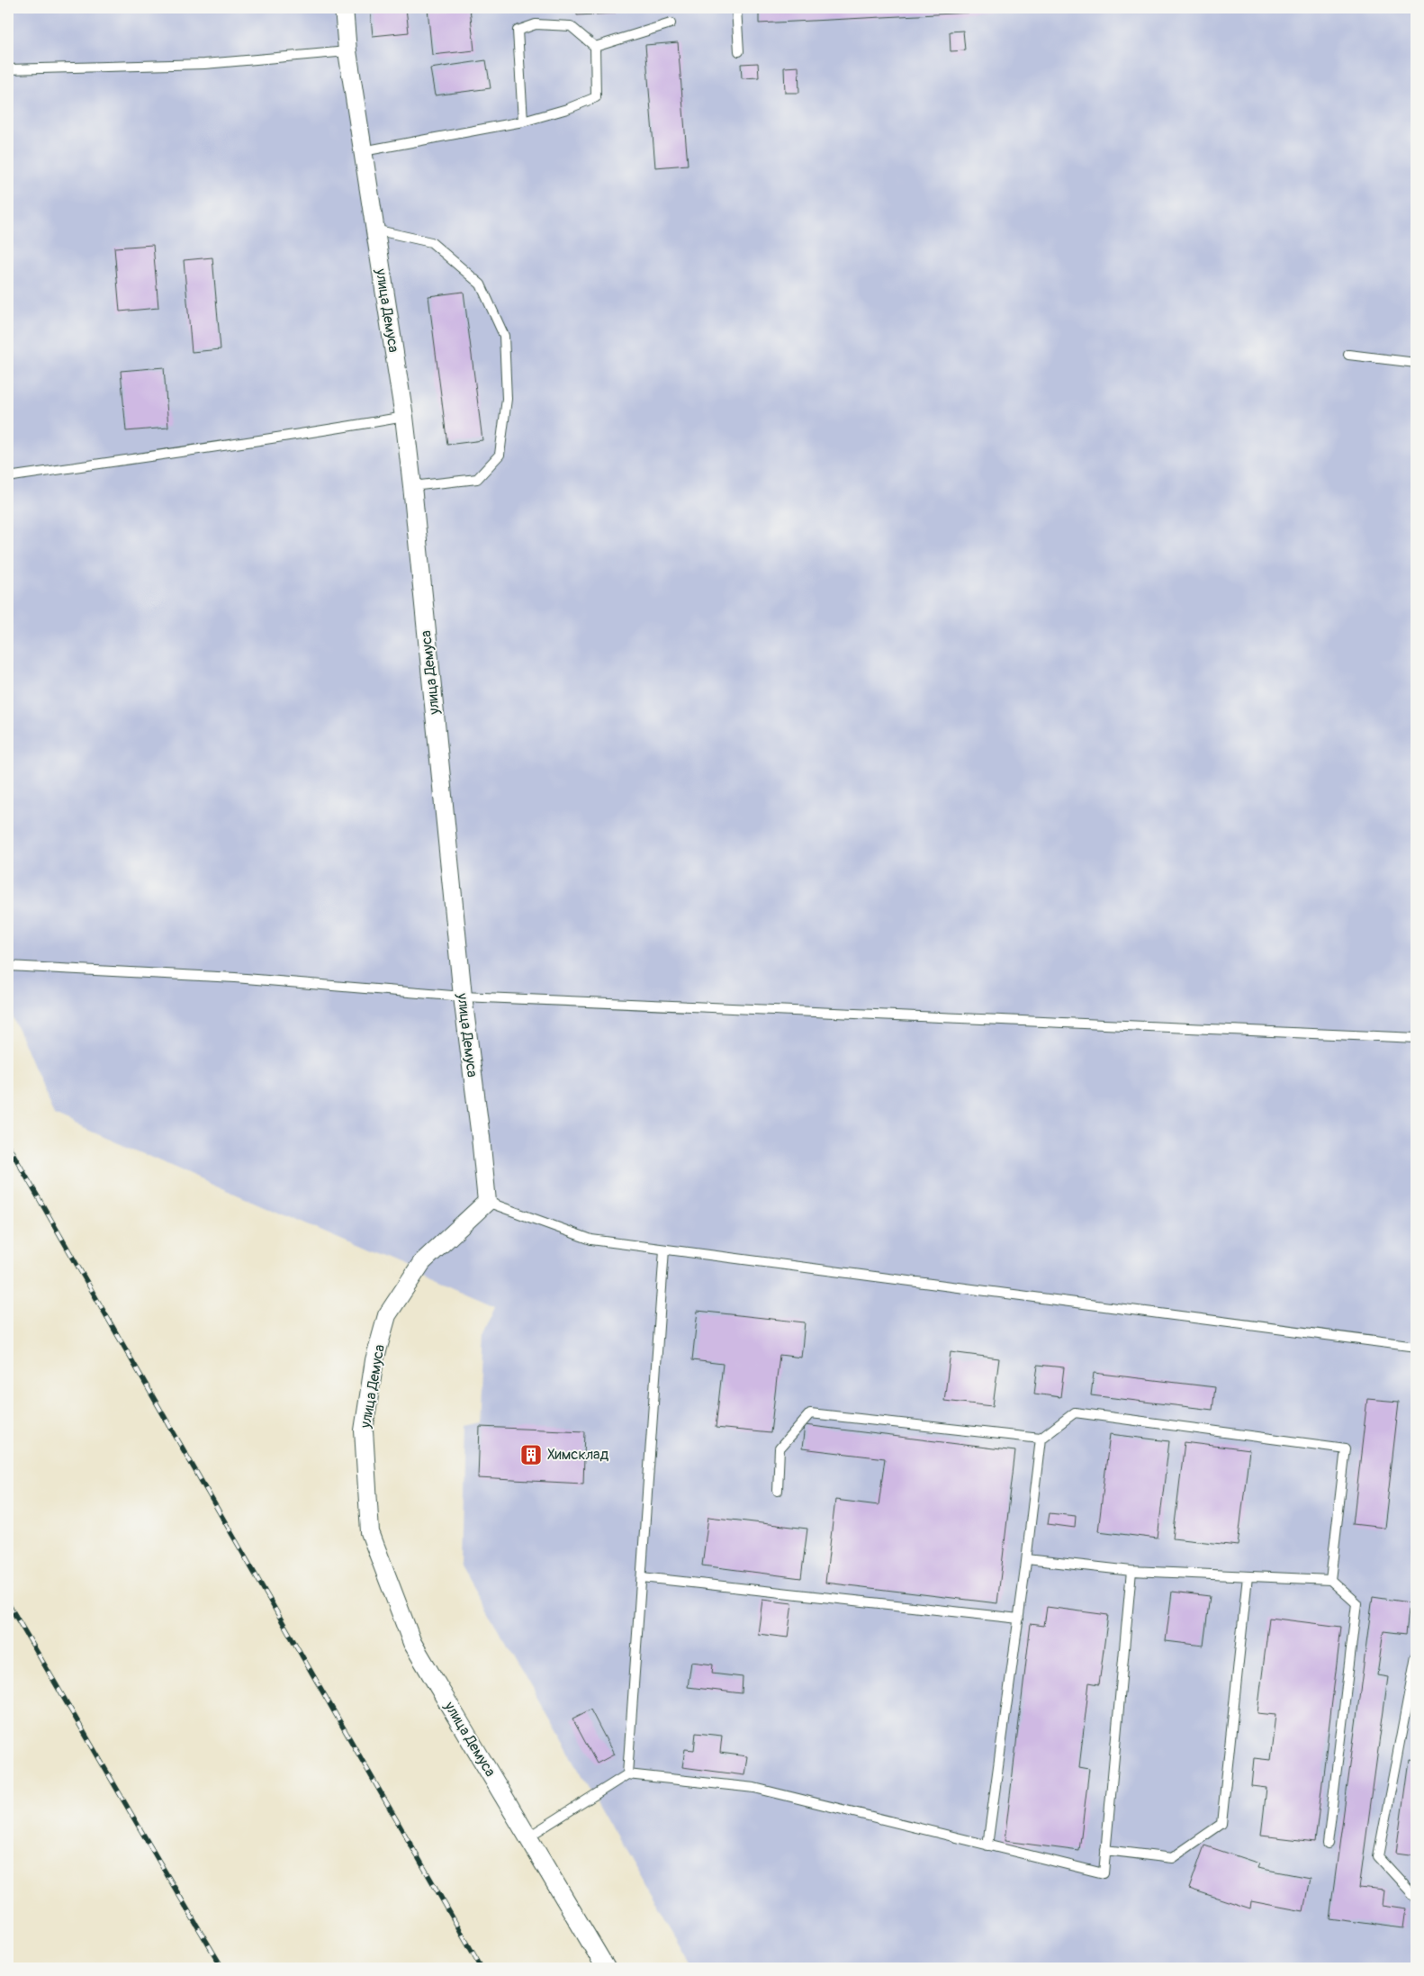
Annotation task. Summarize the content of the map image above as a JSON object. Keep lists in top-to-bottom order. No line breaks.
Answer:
{"streets":{"street":["улица Демуса"]},"places":{"building":["Химсклад"]}}
